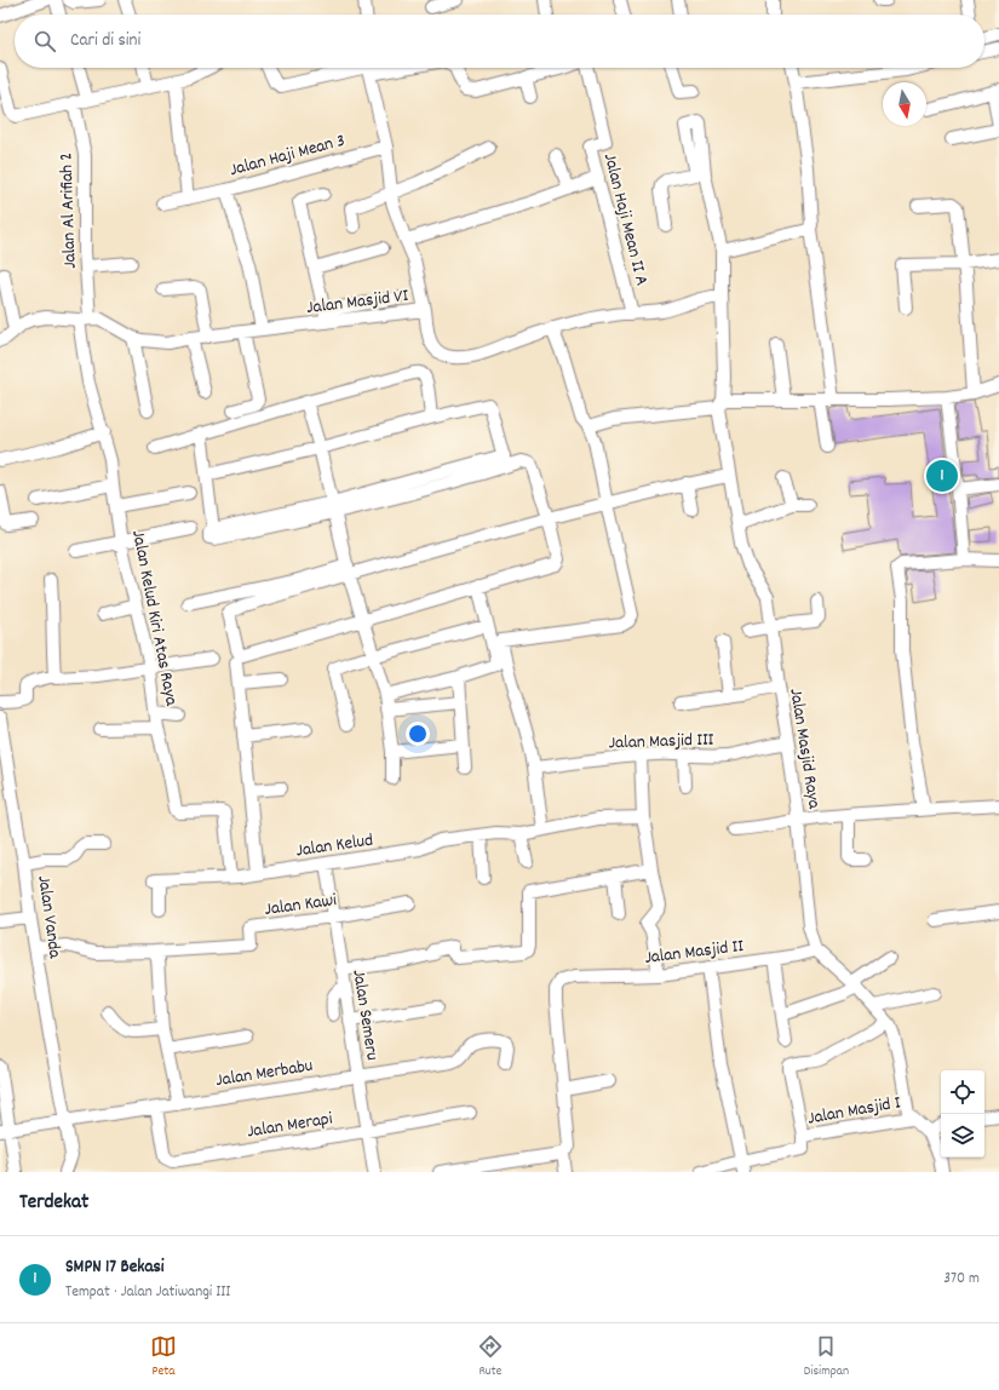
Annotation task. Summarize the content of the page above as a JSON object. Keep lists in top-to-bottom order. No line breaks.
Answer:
{"streets":{"street":["Jalan Haji Mean 3","Jalan Al Arifiah 2","Jalan Haji Mean II A","Jalan Masjid VI","Jalan Kelud Kiri Atas Raya","Jalan Masjid III","Jalan Masjid Raya","Jalan Kelud","Jalan Kawi","Jalan Vanda","Jalan Masjid II","Jalan Semeru","Jalan Merbabu","Jalan Masjid I","Jalan Merapi"]},"crossings":[["Jalan Haji Mean 3","Jalan Masjid VI"],["Jalan Al Arifiah 2","Jalan Masjid VI"],["Jalan Al Arifiah 2","Jalan Kelud Kiri Atas Raya"],["Jalan Haji Mean II A","Jalan Masjid VI"],["Jalan Masjid VI","Jalan Kelud Kiri Atas Raya"],["Jalan Masjid VI","Jalan Masjid Raya"],["Jalan Kelud Kiri Atas Raya","Jalan Kelud"],["Jalan Masjid III","Jalan Masjid Raya"],["Jalan Masjid Raya","Jalan Masjid II"],["Jalan Kelud","Jalan Semeru"],["Jalan Kawi","Jalan Semeru"],["Jalan Vanda","Jalan Merbabu"],["Jalan Semeru","Jalan Merbabu"],["Jalan Semeru","Jalan Merapi"],["Jalan Merbabu","Jalan Merapi"]],"north":"bottom","page":{"search":"Cari di sini","pins":"1","heading":"Terdekat","list":[{"mark":"1","name":"SMPN 17 Bekasi","note":"Tempat · Jalan Jatiwangi III","value":"370 m"}],"nav":["Peta","Rute","Disimpan"]}}
